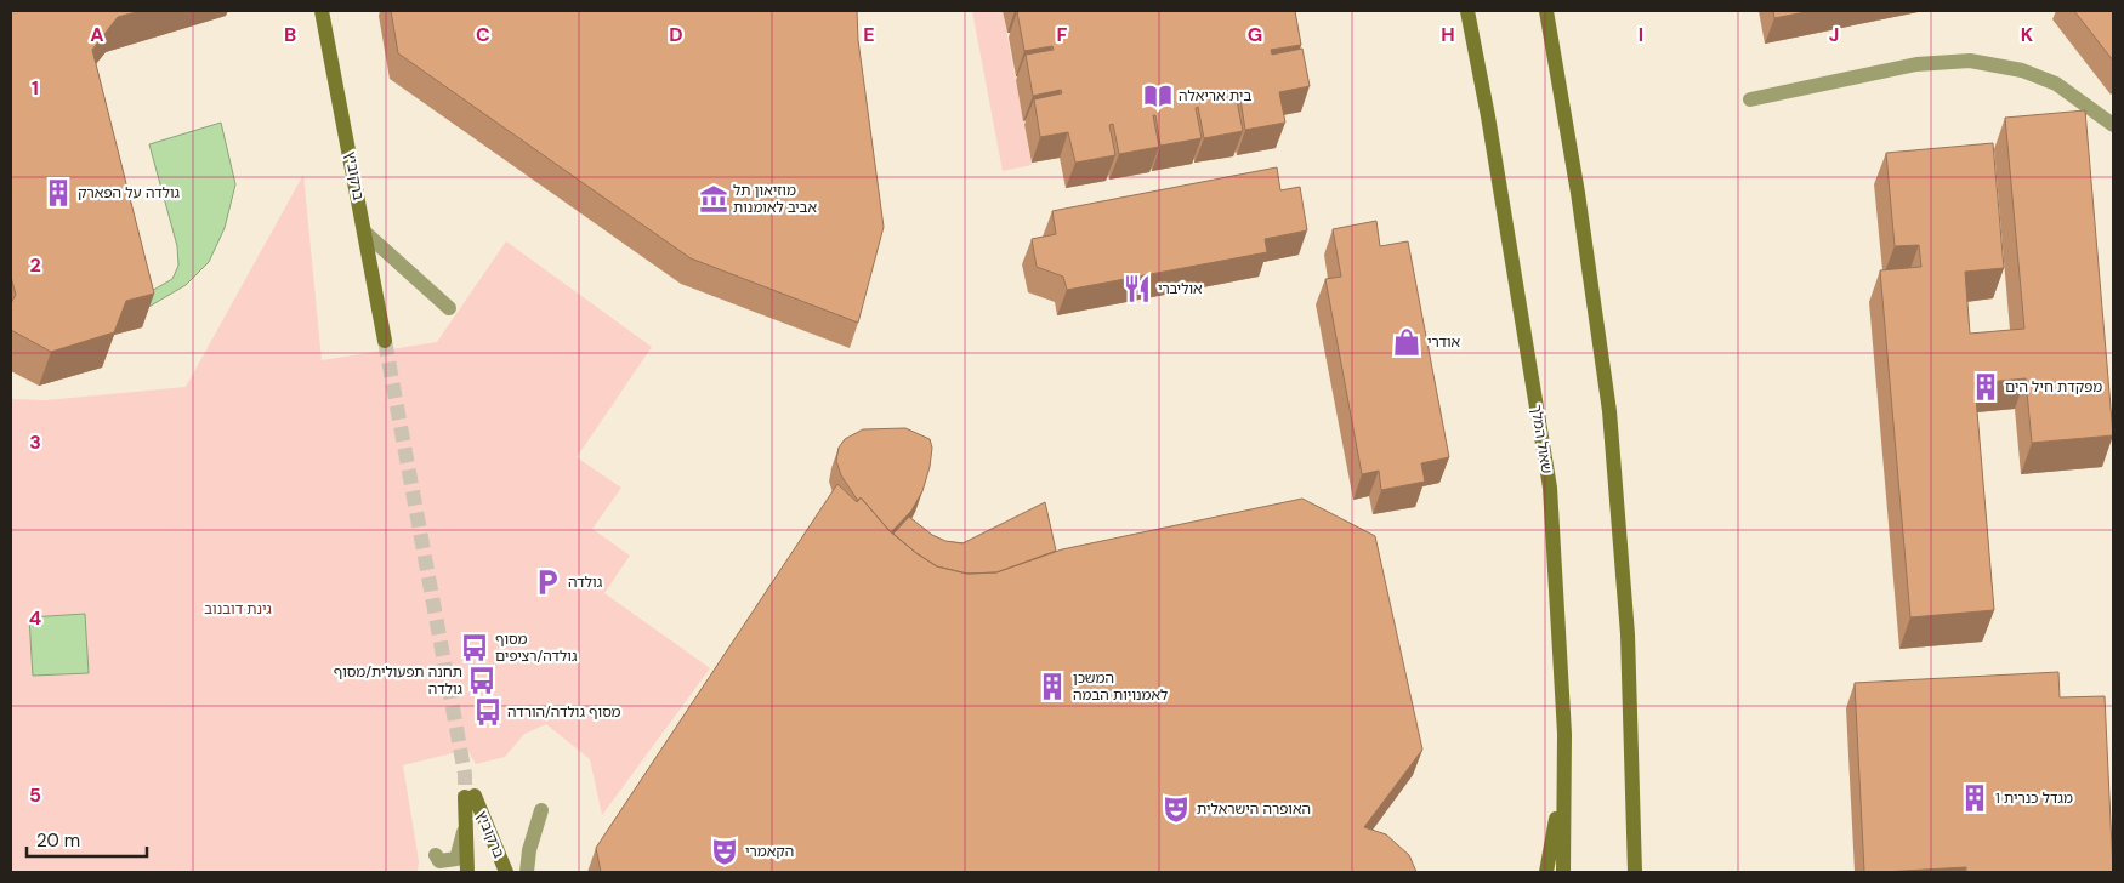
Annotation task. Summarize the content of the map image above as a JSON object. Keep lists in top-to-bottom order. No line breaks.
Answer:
{"streets":{"street":["ברקוביץ","שאול המלך"]},"parks":["גינת דובנוב"],"places":{"library":["בית אריאלה"],"building":["גולדה על הפארק","מפקדת חיל הים","המשכן לאמנויות הבמה","מגדל כנרית 1"],"museum":["מוזיאון תל אביב לאומנות"],"restaurant":["אוליברי"],"shop":["אודרי"],"parking":["גולדה"],"bus stop":["מסוף גולדה/רציפים","תחנה תפעולית/מסוף גולדה","מסוף גולדה/הורדה"],"theatre":["האופרה הישראלית","הקאמרי"]},"scale_bar":"20 m","grid":{"columns":["A","B","C","D","E","F","G","H","I","J","K"],"rows":["1","2","3","4","5"]}}
